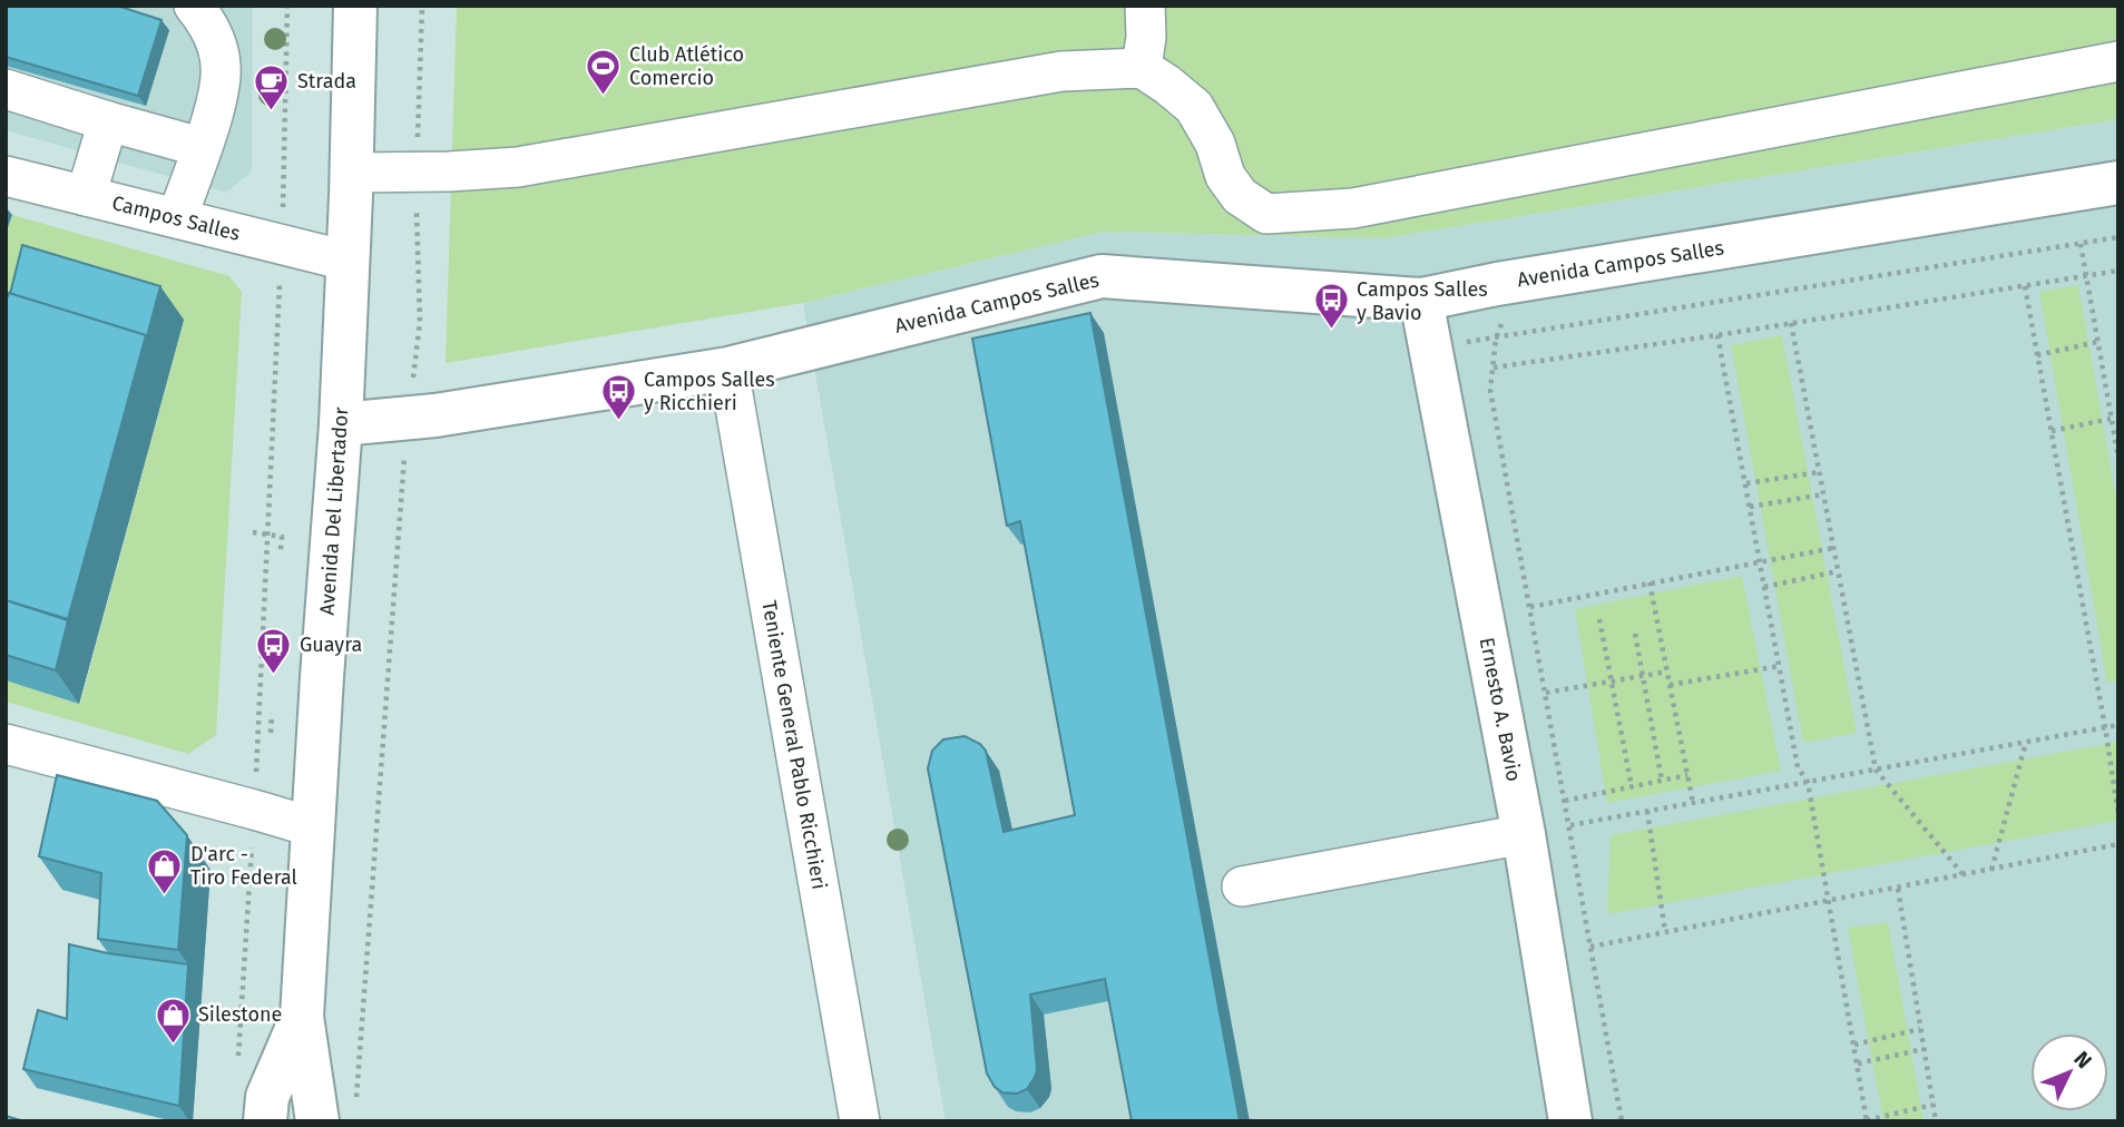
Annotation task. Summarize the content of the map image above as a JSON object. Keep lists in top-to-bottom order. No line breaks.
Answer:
{"streets":{"main road":["Avenida Campos Salles","Avenida Del Libertador","Ernesto A. Bavio"],"street":["Campos Salles","Teniente General Pablo Ricchieri"]},"crossings":[["Campos Salles","Avenida Del Libertador"],["Avenida Campos Salles","Avenida Del Libertador"],["Avenida Campos Salles","Ernesto A. Bavio"],["Avenida Campos Salles","Teniente General Pablo Ricchieri"]],"places":{"sports":["Club Atlético Comercio"],"cafe":["Strada"],"bus stop":["Campos Salles y Bavio","Campos Salles y Ricchieri","Guayra"],"shop":["D'arc - Tiro Federal","Silestone"]},"north":"top right"}
